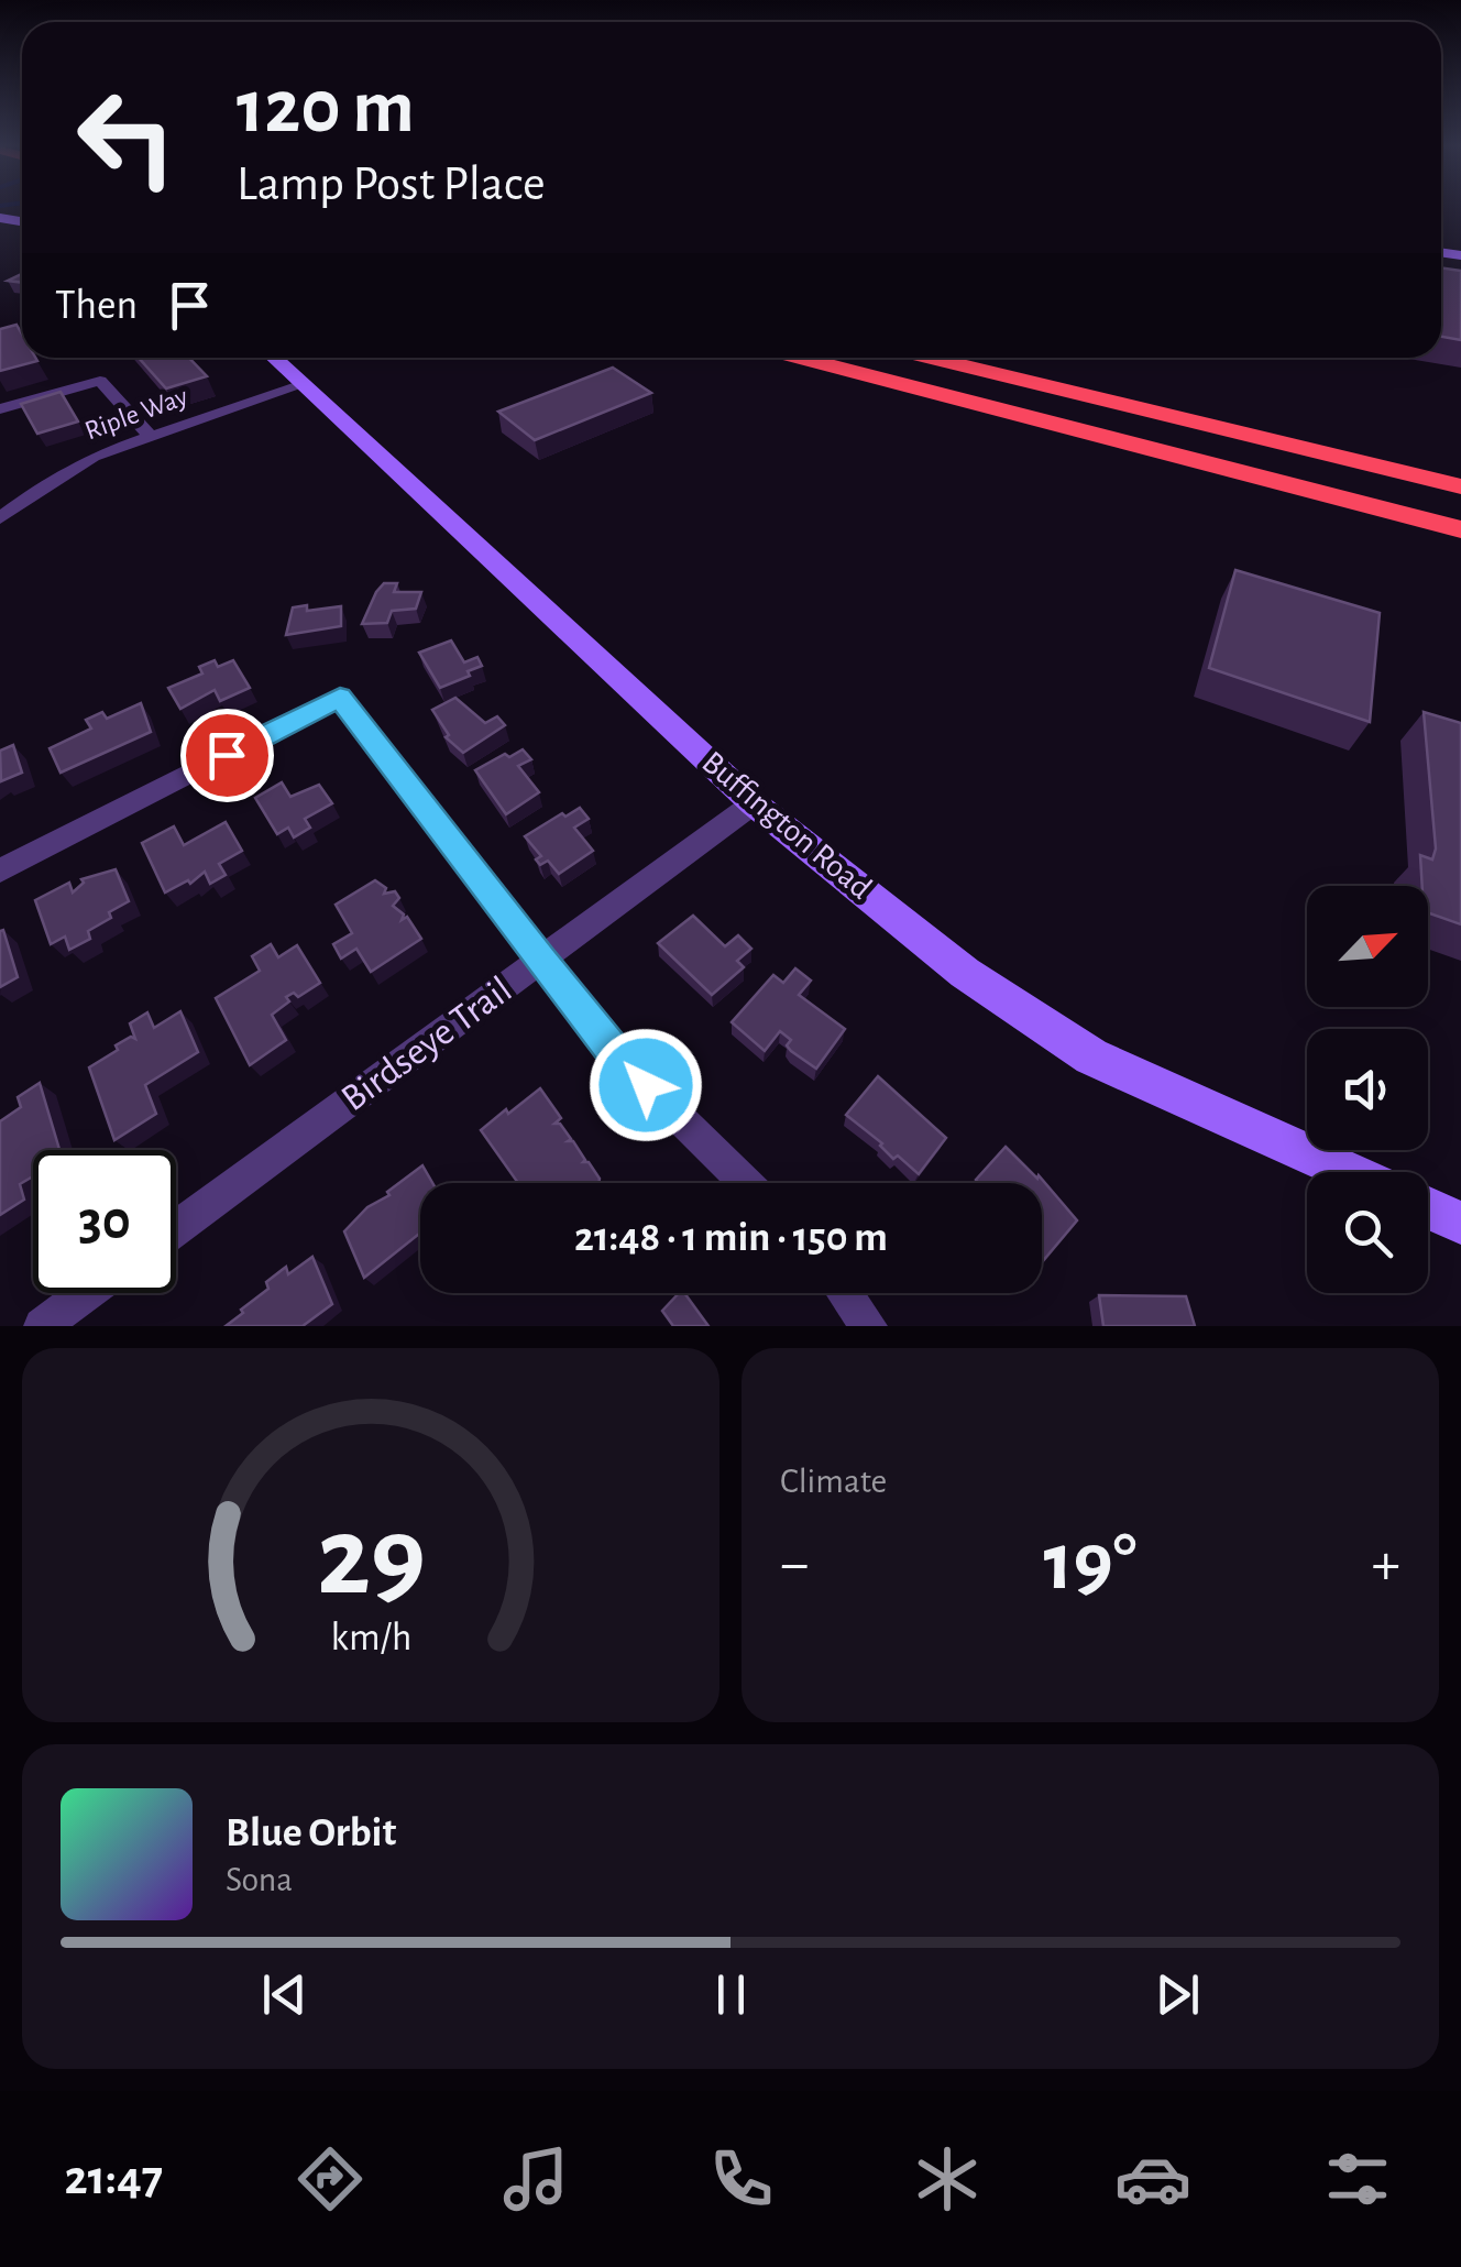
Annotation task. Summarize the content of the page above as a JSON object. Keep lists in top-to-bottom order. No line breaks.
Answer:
{"streets":{"street":["Riple Way","Buffington Road","Birdseye Trail"]},"crossings":[["Riple Way","Buffington Road"],["Buffington Road","Birdseye Trail"]],"north":"top right","page":{"turn":["120 m","Lamp Post Place"],"then":"Then","limit":"30","trip":"21:48 · 1 min · 150 m","tile":"Climate","heat":["−","19°","+"],"song":["Blue Orbit","Sona"],"tabs":"21:47","gauge":["29","km/h"]}}
